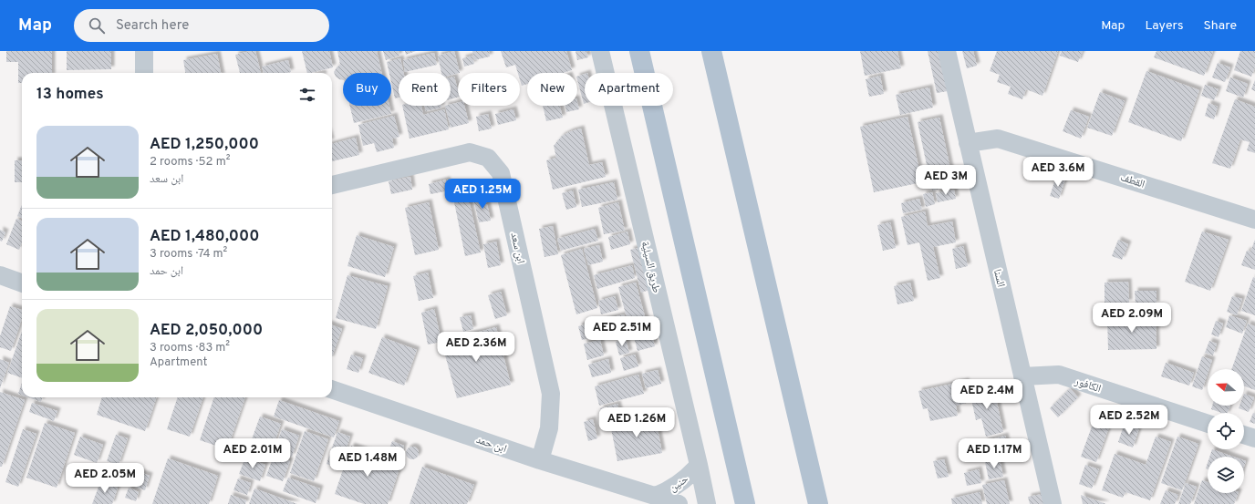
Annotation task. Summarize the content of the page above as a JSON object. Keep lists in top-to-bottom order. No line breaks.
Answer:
{"streets":{"street":["القطف","ابن سعد","طريق السيلية","السنا","الكافور","ابن حمد","حنين"]},"crossings":[["القطف","السنا"],["ابن سعد","ابن حمد"],["طريق السيلية","حنين"],["السنا","الكافور"],["ابن حمد","حنين"]],"north":"left","page":{"header":"Map","search":"Search here","nav":["Map","Layers","Share"],"chip":["Buy","Rent","Filters","New","Apartment"],"heading":"13 homes","list":[{"name":"AED 1,250,000","note":"2 rooms · 52 m² · ابن سعد"},{"name":"AED 1,480,000","note":"3 rooms · 74 m² · ابن حمد"},{"name":"AED 2,050,000","note":"3 rooms · 83 m² · Apartment"}],"price":["AED 3.6M","AED 3M","AED 1.25M","AED 2.09M","AED 2.51M","AED 2.36M","AED 2.4M","AED 2.52M","AED 1.26M","AED 2.01M","AED 1.17M","AED 1.48M","AED 2.05M"]}}
